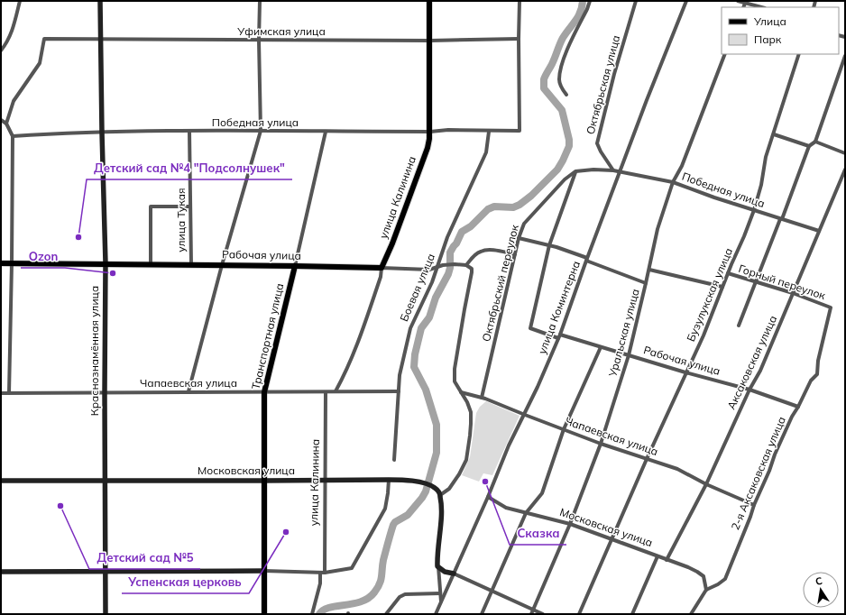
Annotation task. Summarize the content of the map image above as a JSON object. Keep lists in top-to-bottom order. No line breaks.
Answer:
{"streets":{"main road":["улица Калинина","Рабочая улица","Транспортная улица"],"street":["Уфимская улица","Октябрьская улица","Победная улица","улица Тукая","Горный переулок","Октябрьский переулок","Боевая улица","Бузулукская улица","улица Коминтерна","Уральская улица","Краснознамённая улица","Аксаковская улица","Чапаевская улица","Московская улица","2-я Аксаковская улица"]},"crossings":[["Уфимская улица","Победная улица"],["Уфимская улица","улица Калинина"],["Уфимская улица","Краснознамённая улица"],["Победная улица","улица Калинина"],["Победная улица","улица Тукая"],["Победная улица","Боевая улица"],["Победная улица","Бузулукская улица"],["Победная улица","улица Коминтерна"],["Победная улица","Уральская улица"],["Победная улица","Транспортная улица"],["Победная улица","Краснознамённая улица"],["Победная улица","Аксаковская улица"],["улица Калинина","Рабочая улица"],["улица Калинина","Чапаевская улица"],["улица Калинина","Московская улица"],["улица Тукая","Рабочая улица"],["Рабочая улица","Боевая улица"],["Рабочая улица","Бузулукская улица"],["Рабочая улица","улица Коминтерна"],["Рабочая улица","Уральская улица"],["Рабочая улица","Транспортная улица"],["Рабочая улица","Краснознамённая улица"],["Рабочая улица","Аксаковская улица"],["Рабочая улица","2-я Аксаковская улица"],["Горный переулок","Бузулукская улица"],["Горный переулок","Аксаковская улица"],["Горный переулок","2-я Аксаковская улица"],["Октябрьский переулок","Чапаевская улица"],["Боевая улица","Чапаевская улица"],["Бузулукская улица","Чапаевская улица"],["Бузулукская улица","Московская улица"],["улица Коминтерна","Чапаевская улица"],["улица Коминтерна","Московская улица"],["Уральская улица","Чапаевская улица"],["Уральская улица","Московская улица"],["Транспортная улица","Чапаевская улица"],["Транспортная улица","Московская улица"],["Краснознамённая улица","Чапаевская улица"],["Краснознамённая улица","Московская улица"],["Аксаковская улица","Чапаевская улица"],["Аксаковская улица","Московская улица"],["Чапаевская улица","2-я Аксаковская улица"],["Московская улица","2-я Аксаковская улица"]],"places":["Детский сад №4 \"Подсолнушек\"","Ozon","Сказка","Детский сад №5","Успенская церковь"],"legend":["Улица","Парк"],"north":"top"}
